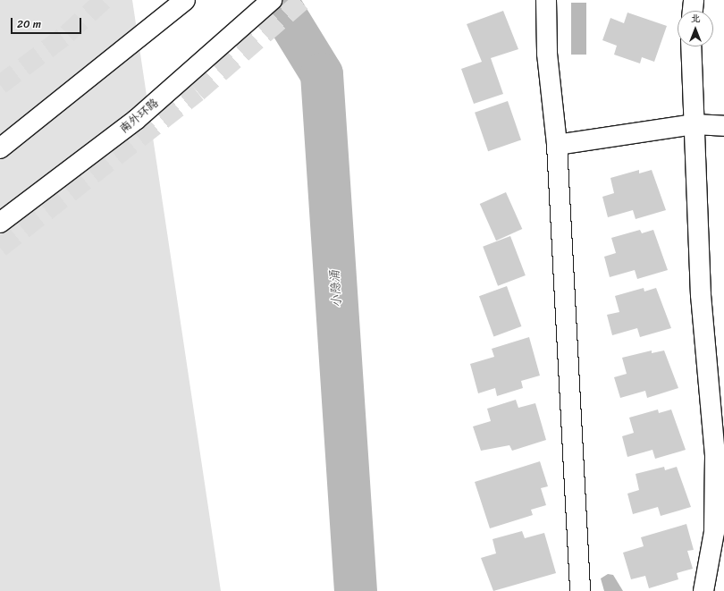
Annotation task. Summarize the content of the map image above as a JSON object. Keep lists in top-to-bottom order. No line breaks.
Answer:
{"streets":{"main road":["南外环路"]},"water":["小隐涌"],"scale_bar":"20 m","north":"top"}
